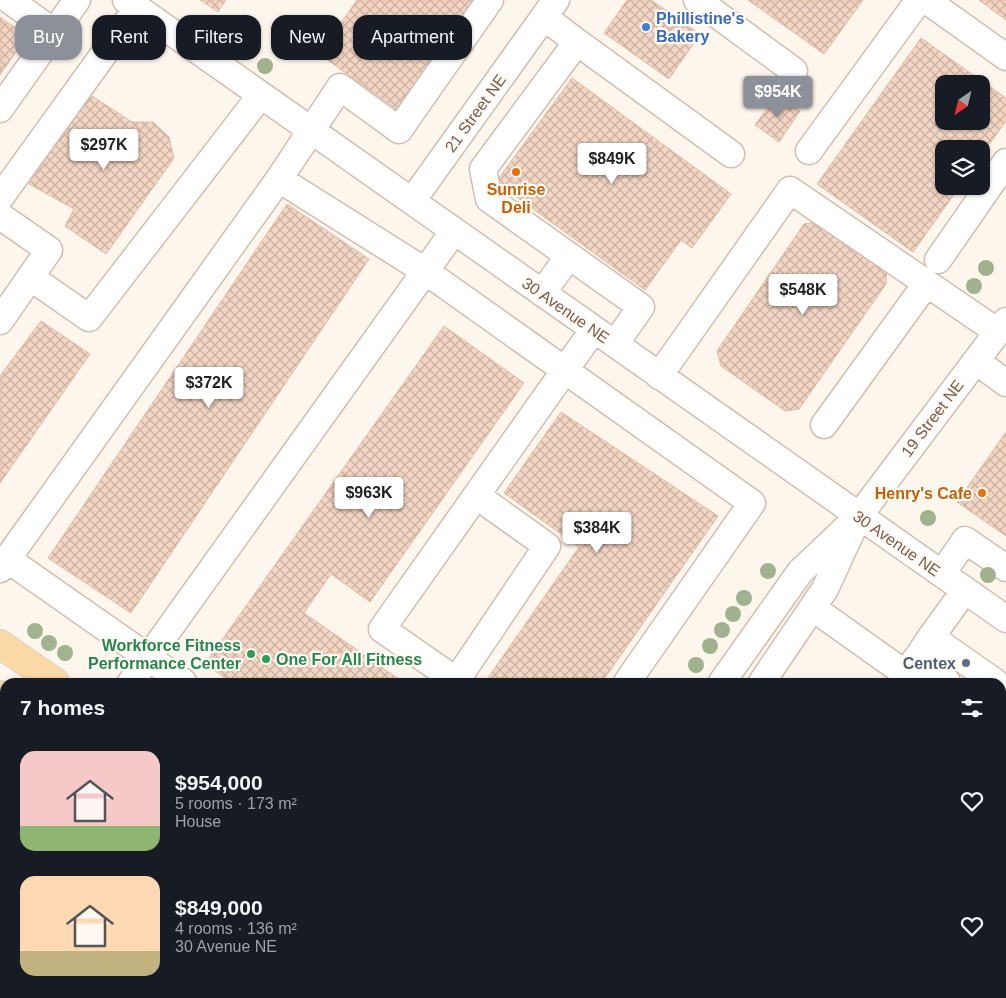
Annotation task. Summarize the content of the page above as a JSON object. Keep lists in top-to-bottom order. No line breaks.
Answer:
{"streets":{"street":["21 Street NE","30 Avenue NE","19 Street NE"]},"crossings":[["21 Street NE","30 Avenue NE"],["30 Avenue NE","19 Street NE"]],"places":["Phillistine's Bakery","Sunrise Deli","Henry's Cafe","Workforce Fitness Performance Center","One For All Fitness","Centex"],"north":"bottom left","page":{"chip":["Buy","Rent","Filters","New","Apartment"],"price":["$954K","$297K","$849K","$548K","$372K","$963K","$384K"],"heading":"7 homes","list":[{"name":"$954,000","note":"5 rooms · 173 m² · House"},{"name":"$849,000","note":"4 rooms · 136 m² · 30 Avenue NE"}]}}
